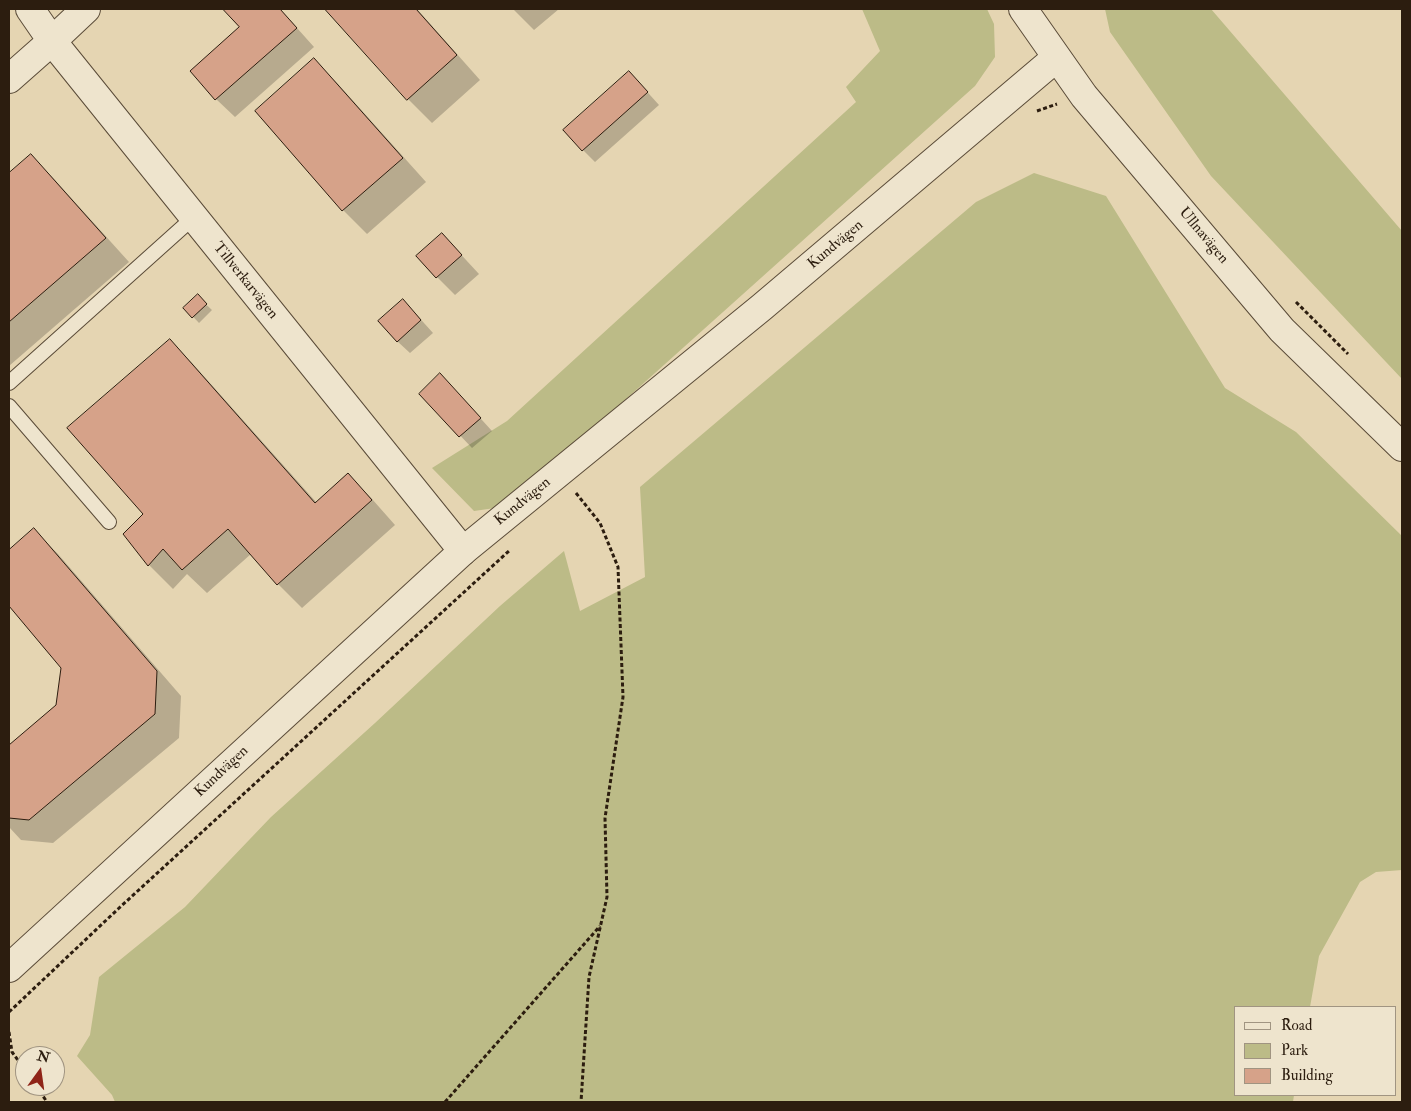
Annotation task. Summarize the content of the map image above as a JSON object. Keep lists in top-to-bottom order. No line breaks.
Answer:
{"streets":{"street":["Ullnavägen","Kundvägen","Tillverkarvägen"]},"crossings":[["Ullnavägen","Kundvägen"],["Kundvägen","Tillverkarvägen"]],"legend":["Road","Park","Building"],"north":"top"}
